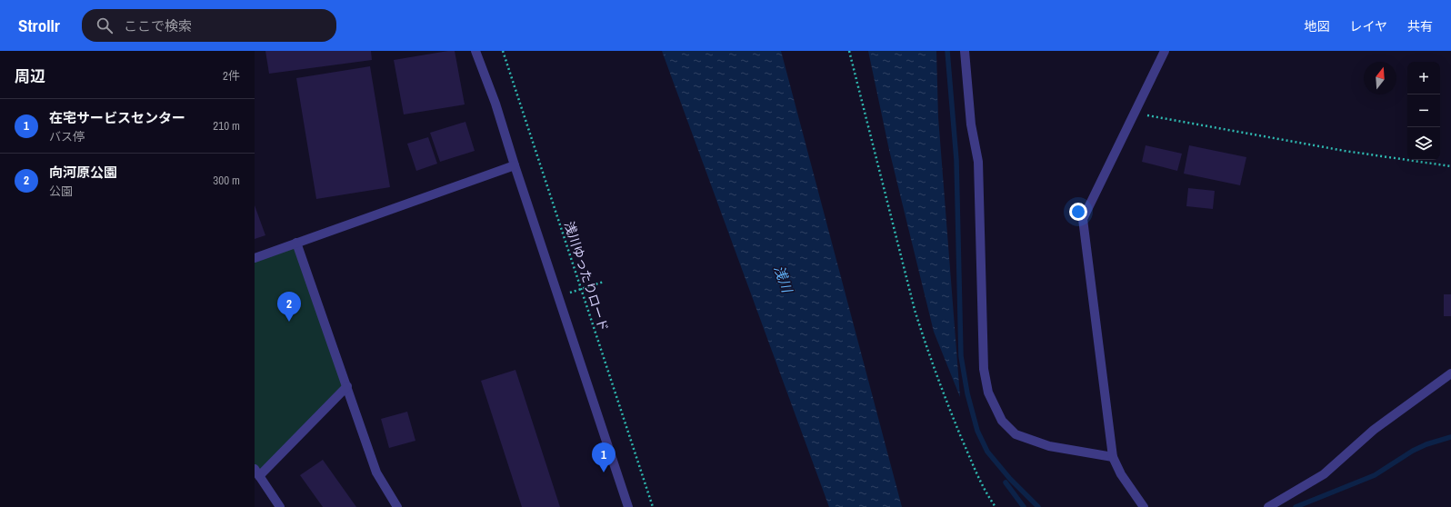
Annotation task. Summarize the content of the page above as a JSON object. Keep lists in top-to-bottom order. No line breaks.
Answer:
{"streets":{"path":["浅川ゆったりロード"]},"water":["浅川"],"north":"top","page":{"header":"Strollr","search":"ここで検索","nav":["地図","レイヤ","共有"],"heading":["周辺","2件"],"map_buttons":["+","−"],"list":[{"mark":"1","name":"在宅サービスセンター","note":"バス停","value":"210 m"},{"mark":"2","name":"向河原公園","note":"公園","value":"300 m"}],"pins":["2","1"]}}
